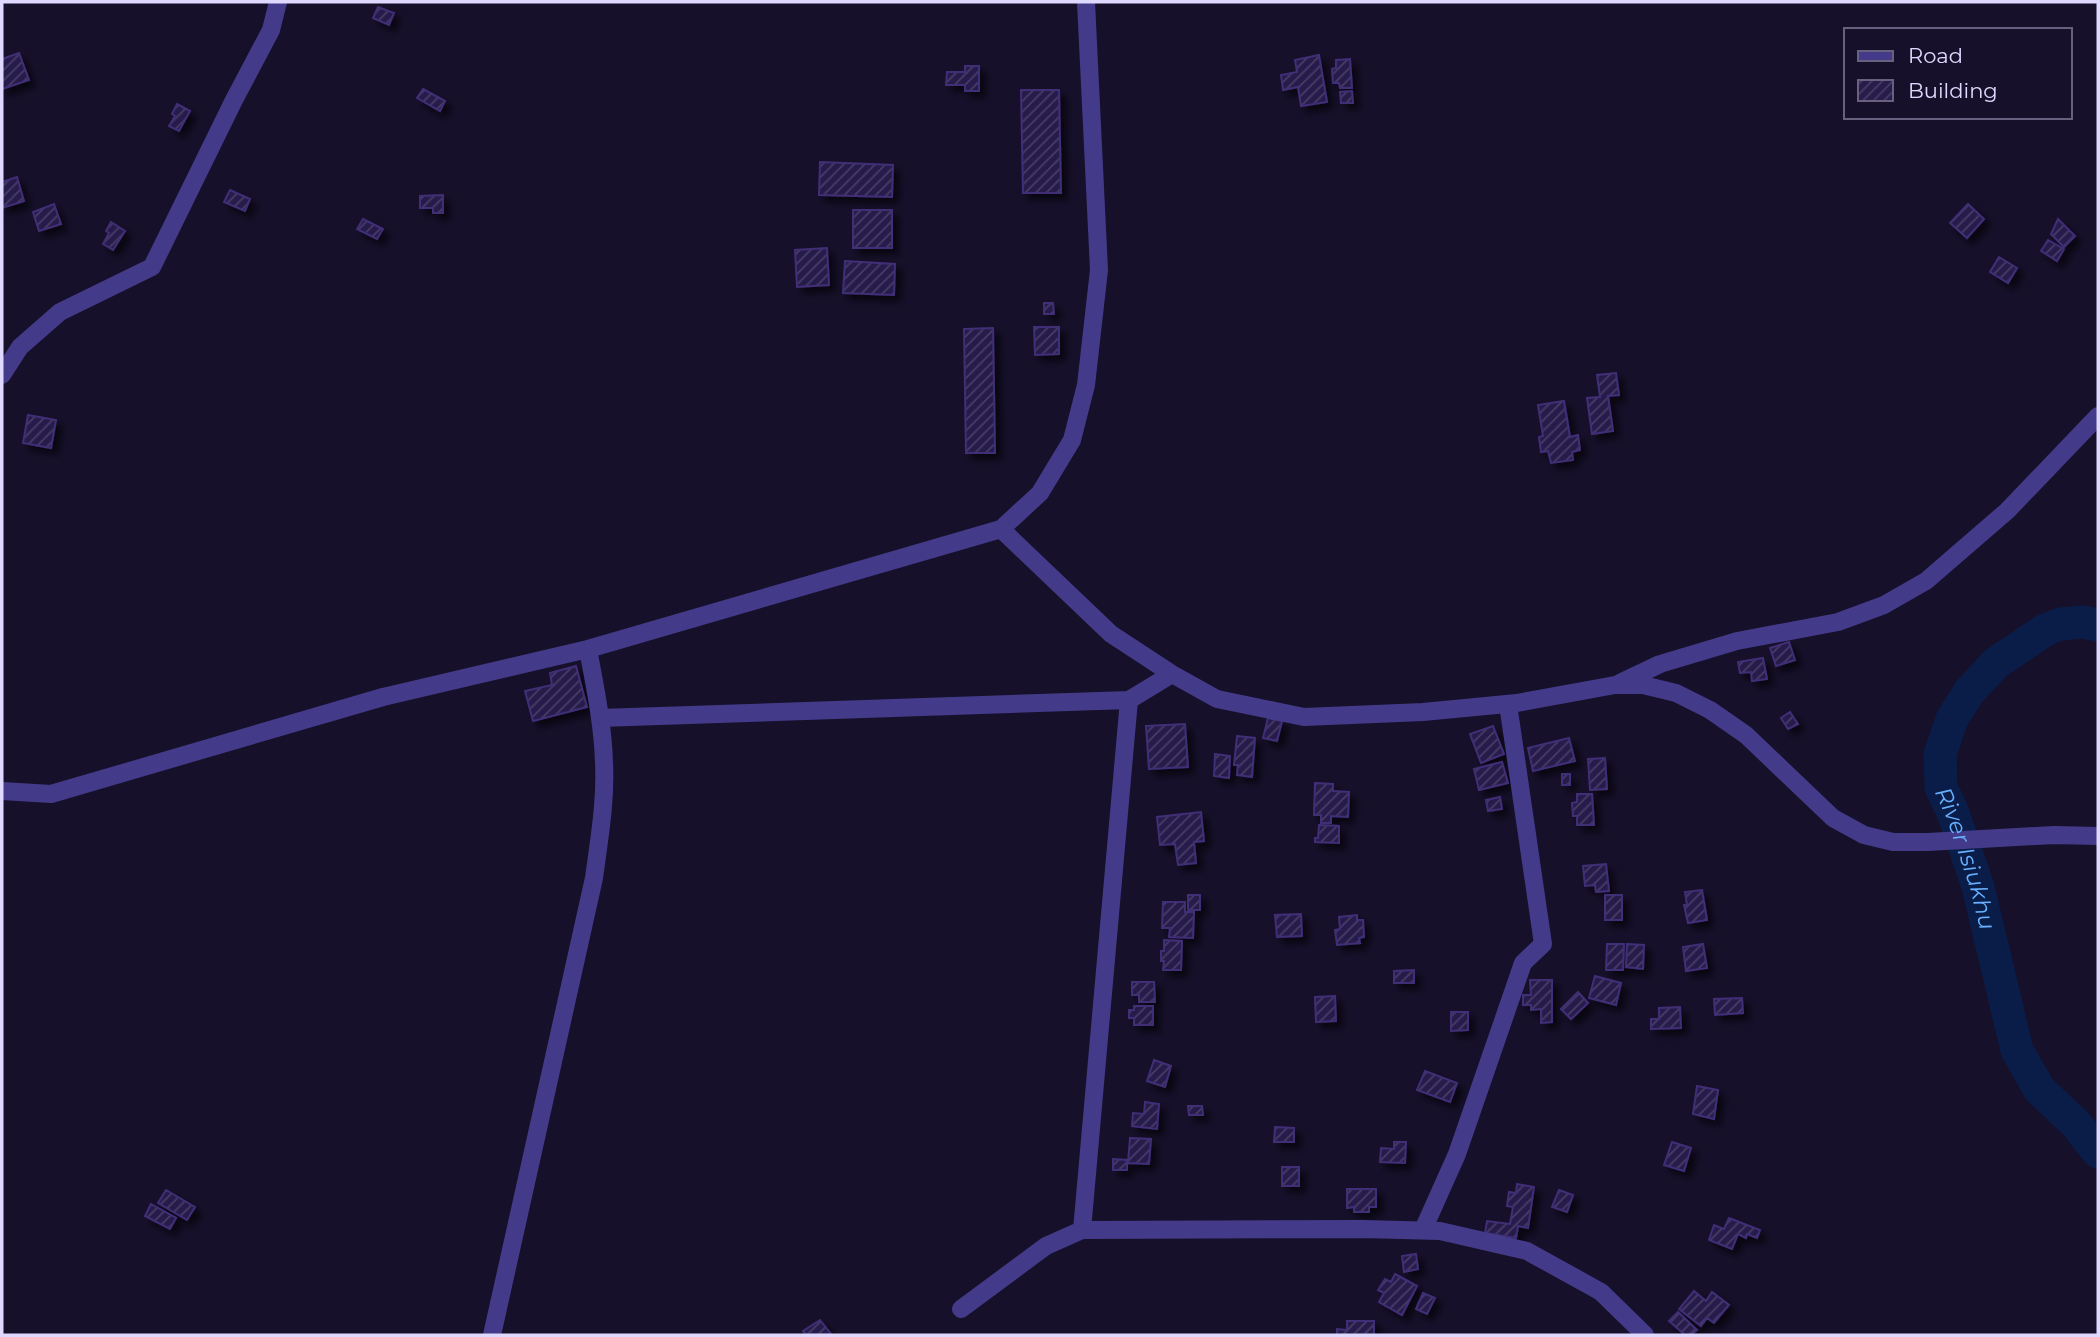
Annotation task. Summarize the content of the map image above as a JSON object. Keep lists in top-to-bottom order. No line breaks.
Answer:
{"water":["River Isiukhu"],"legend":["Road","Building"]}
